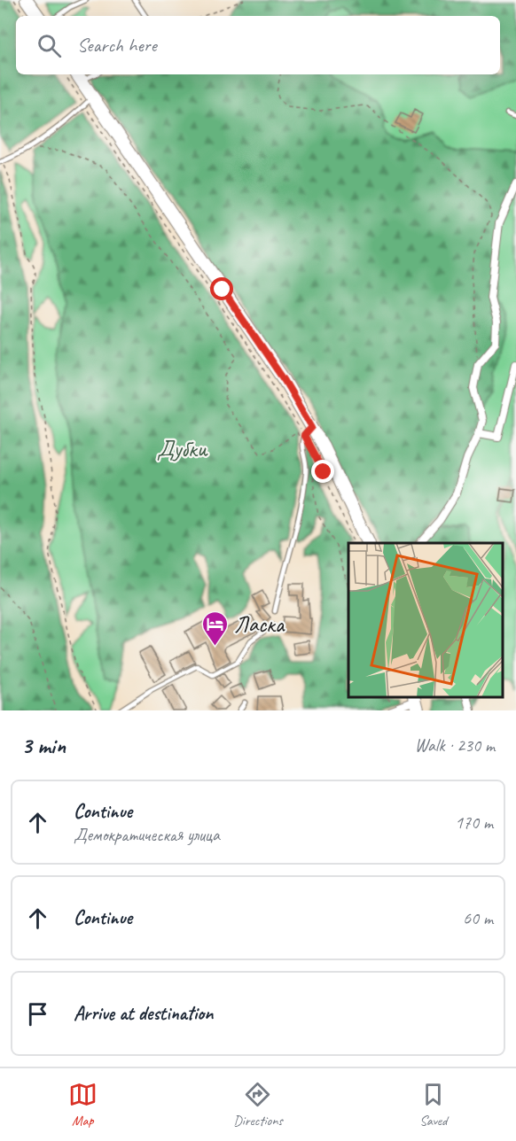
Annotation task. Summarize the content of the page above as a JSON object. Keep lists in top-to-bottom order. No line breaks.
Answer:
{"parks":["Дубки"],"places":{"hotel":["Ласка"]},"page":{"search":"Search here","heading":["3 min","Walk · 230 m"],"list":[["Continue","Демократическая улица","170 m"],["Continue","60 m"],"Arrive at destination"],"nav":["Map","Directions","Saved"]}}
